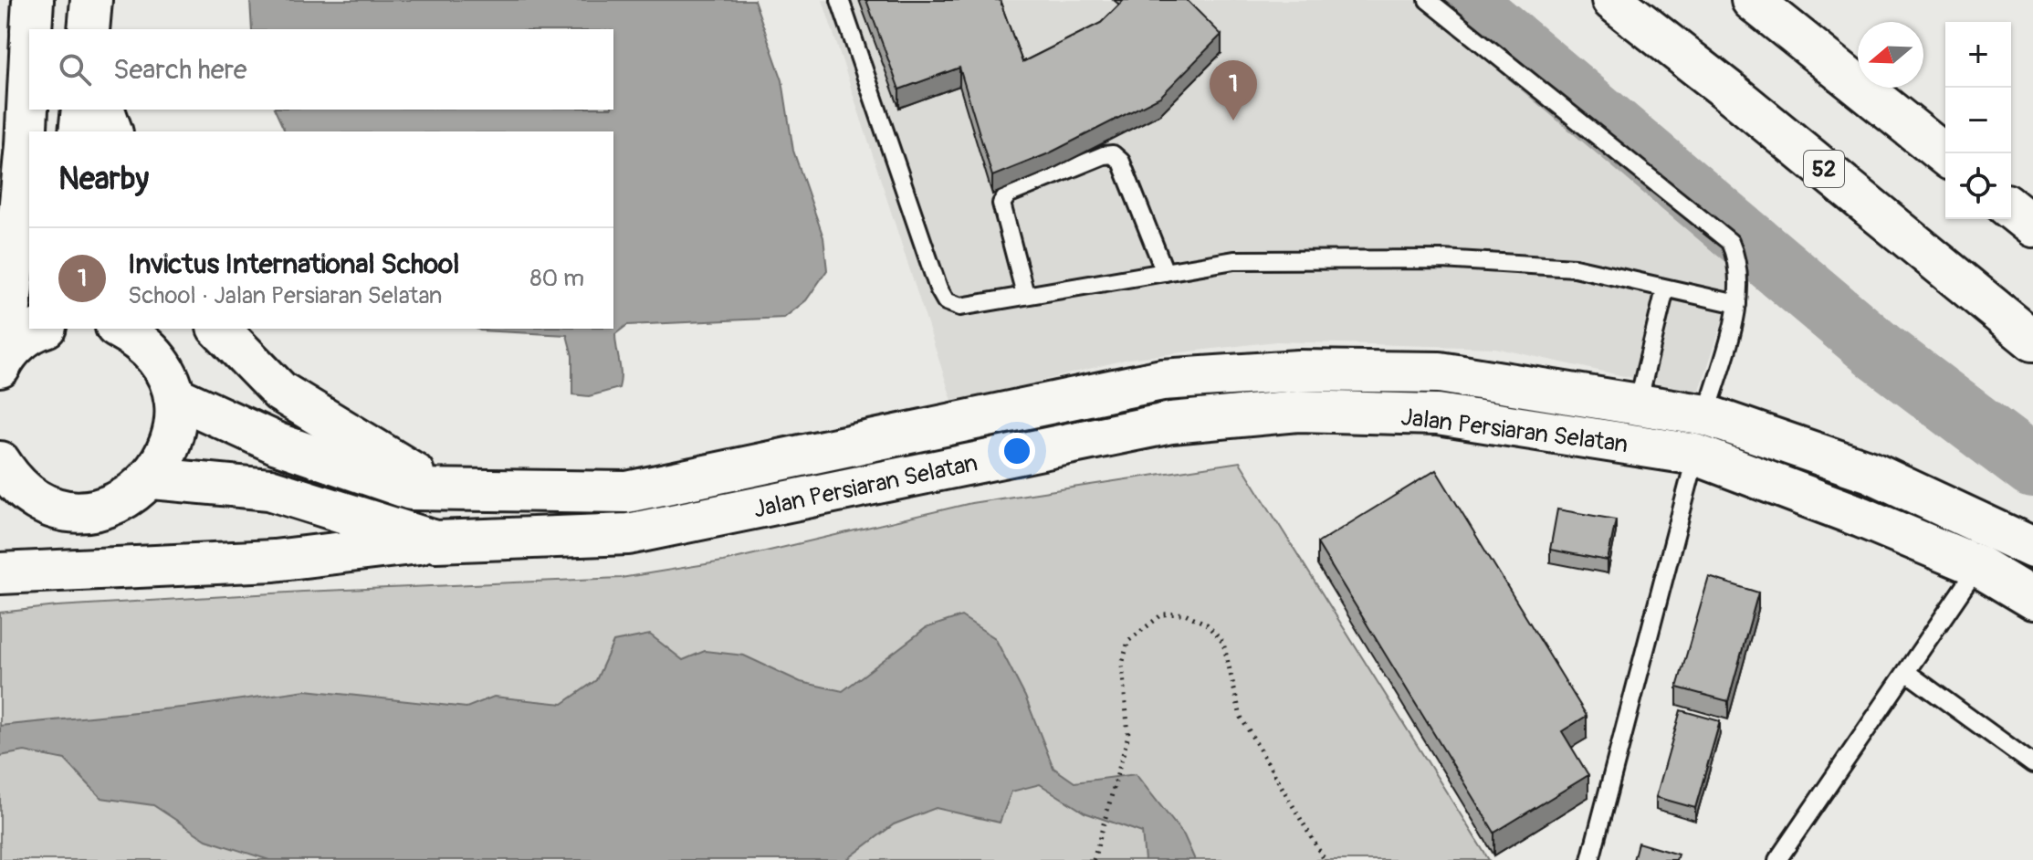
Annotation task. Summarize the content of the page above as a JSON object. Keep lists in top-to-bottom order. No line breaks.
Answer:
{"streets":{"main road":["52","Jalan Persiaran Selatan"]},"north":"left","page":{"map_buttons":["+","−"],"search":"Search here","pins":"1","heading":"Nearby","list":[{"mark":"1","name":"Invictus International School","note":"School · Jalan Persiaran Selatan","value":"80 m"}]}}
